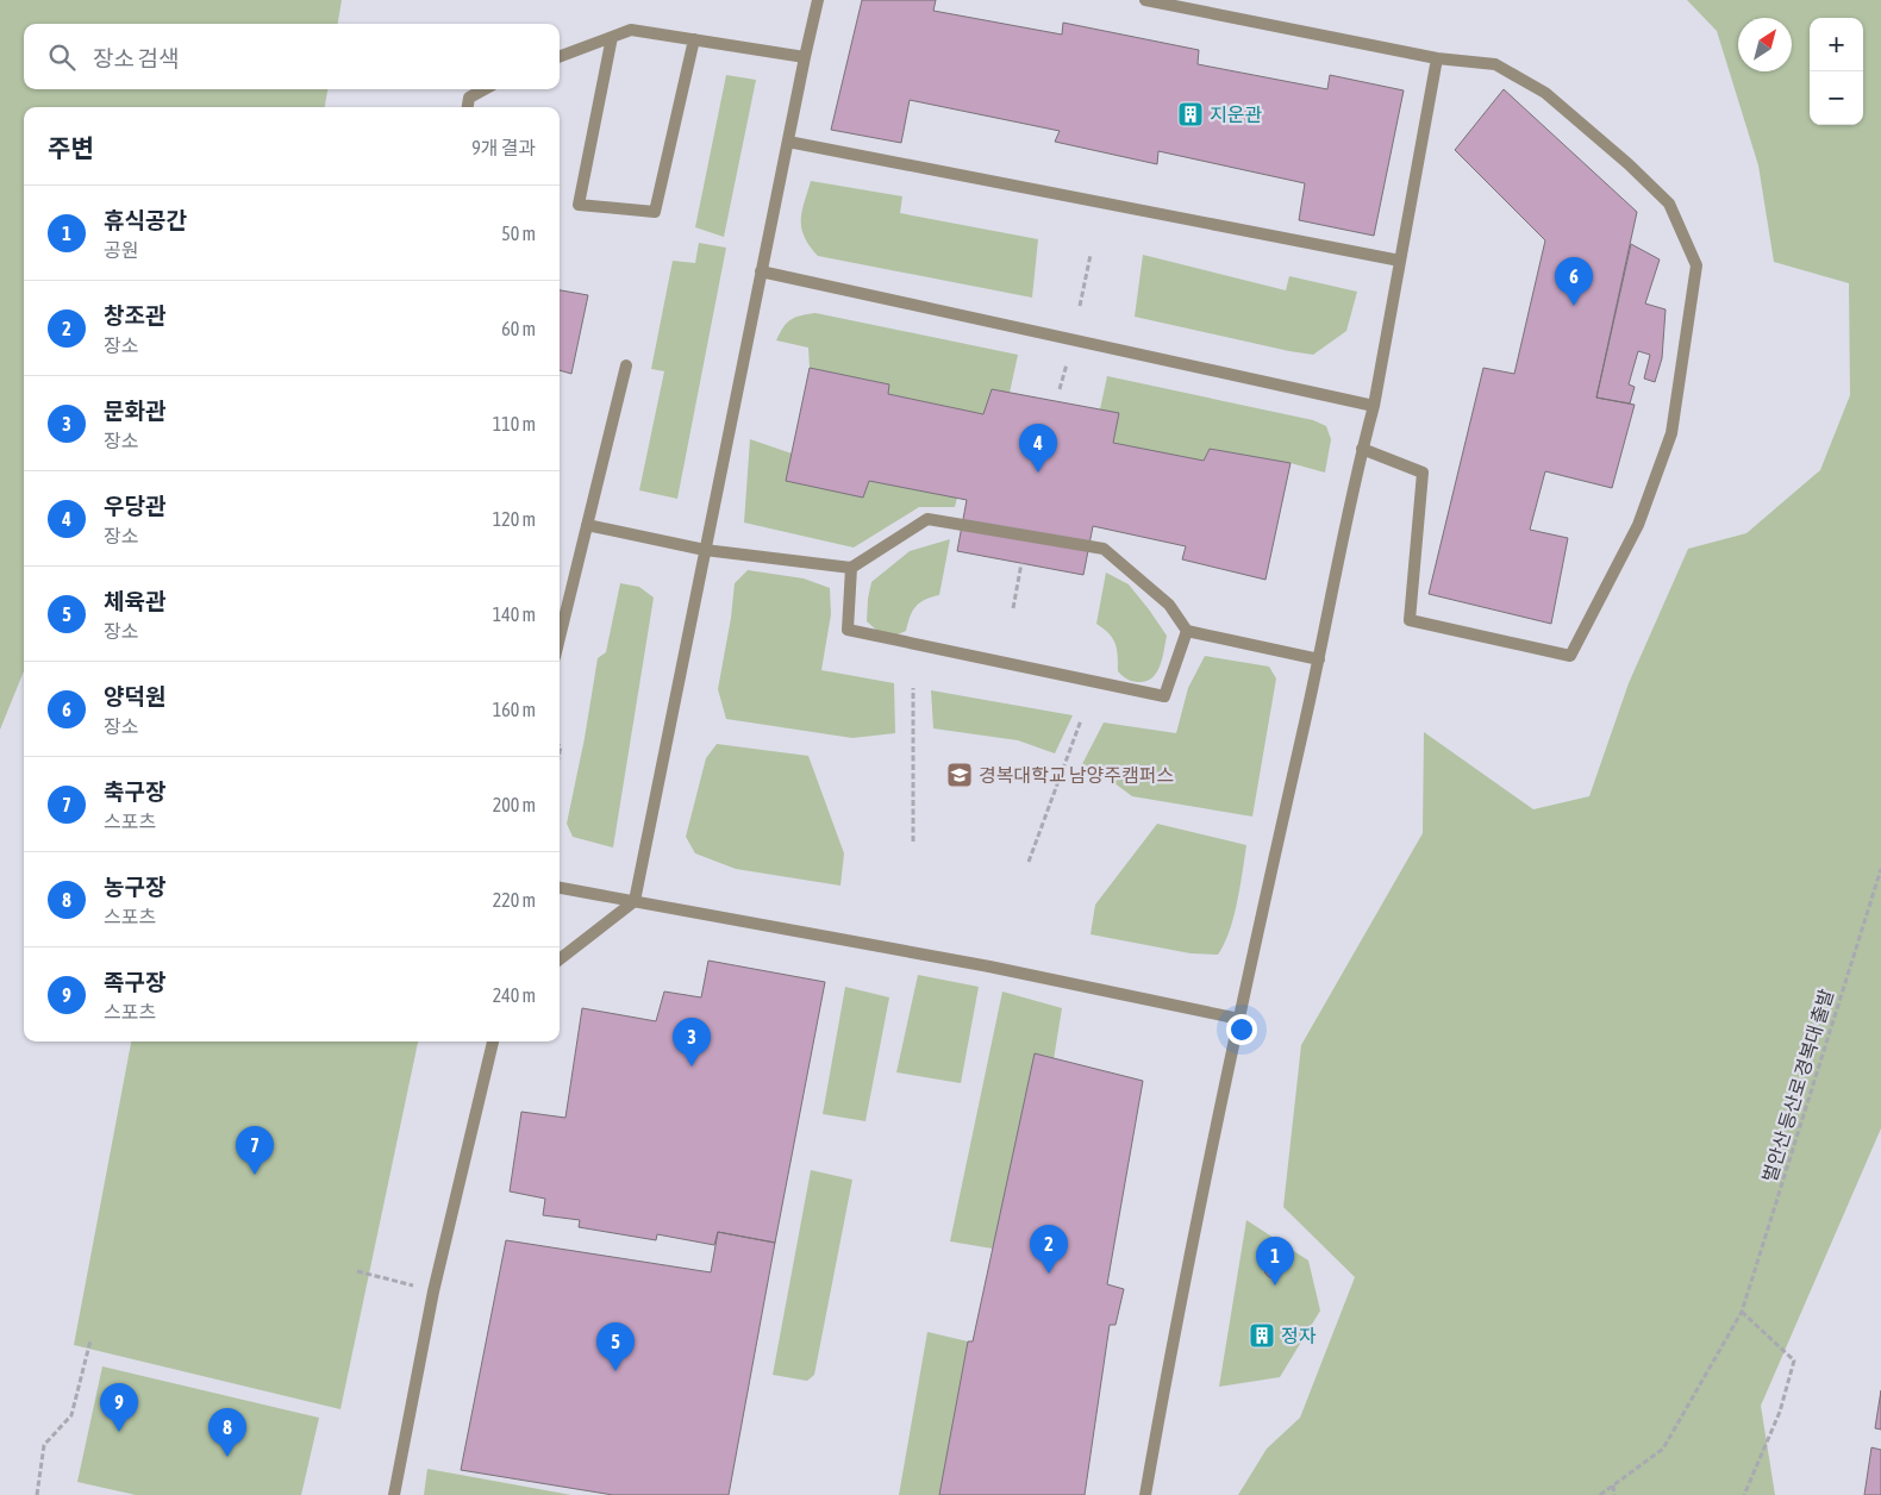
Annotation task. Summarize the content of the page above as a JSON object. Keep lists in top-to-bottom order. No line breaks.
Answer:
{"streets":{"path":["벌안산 등산로 경복대 출발"]},"places":{"building":["지운관","정자"],"school or university":["경복대학교 남양주캠퍼스"]},"north":"top right","page":{"map_buttons":["+","−"],"search":"장소 검색","heading":["주변","9개 결과"],"list":[{"mark":"1","name":"휴식공간","note":"공원","value":"50 m"},{"mark":"2","name":"창조관","note":"장소","value":"60 m"},{"mark":"3","name":"문화관","note":"장소","value":"110 m"},{"mark":"4","name":"우당관","note":"장소","value":"120 m"},{"mark":"5","name":"체육관","note":"장소","value":"140 m"},{"mark":"6","name":"양덕원","note":"장소","value":"160 m"},{"mark":"7","name":"축구장","note":"스포츠","value":"200 m"},{"mark":"8","name":"농구장","note":"스포츠","value":"220 m"},{"mark":"9","name":"족구장","note":"스포츠","value":"240 m"}],"pins":["6","4","3","7","2","1","5","9","8"]}}
